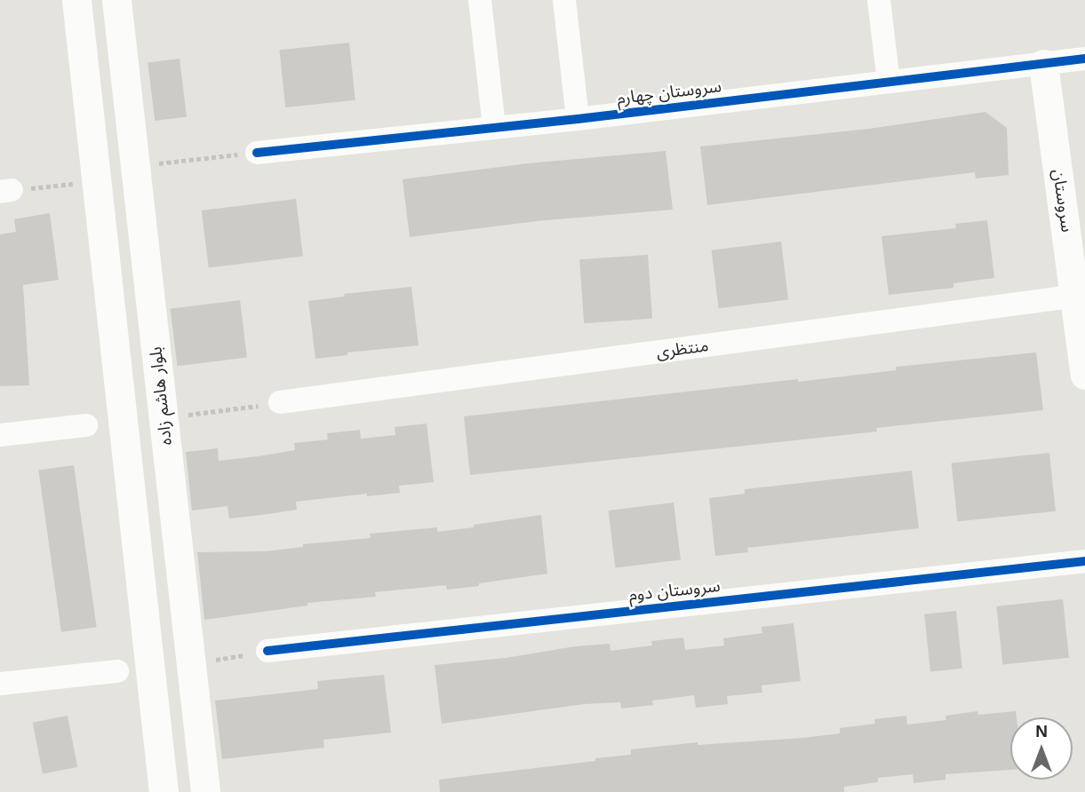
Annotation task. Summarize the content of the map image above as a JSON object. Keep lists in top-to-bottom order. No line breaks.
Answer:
{"streets":{"street":["سروستان چهارم","سروستان","منتظری","بلوار هاشم زاده","سروستان دوم"]},"crossings":[["سروستان چهارم","سروستان"],["سروستان","منتظری"]],"north":"top"}
